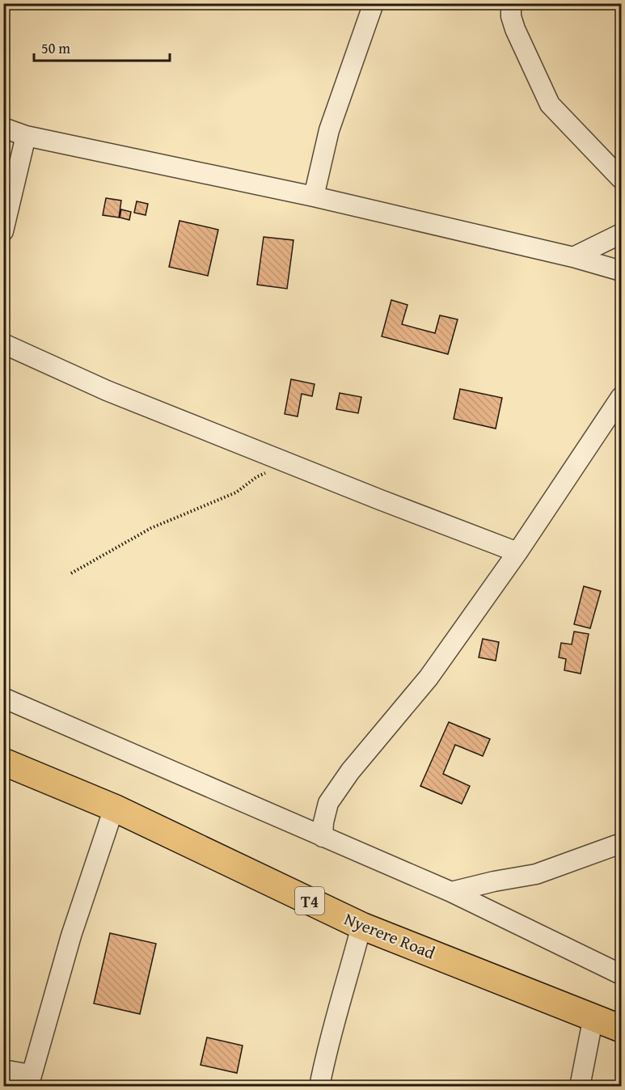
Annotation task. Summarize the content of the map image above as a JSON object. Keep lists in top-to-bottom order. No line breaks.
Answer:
{"streets":{"highway":["T4","Nyerere Road"]},"scale_bar":"50 m"}
